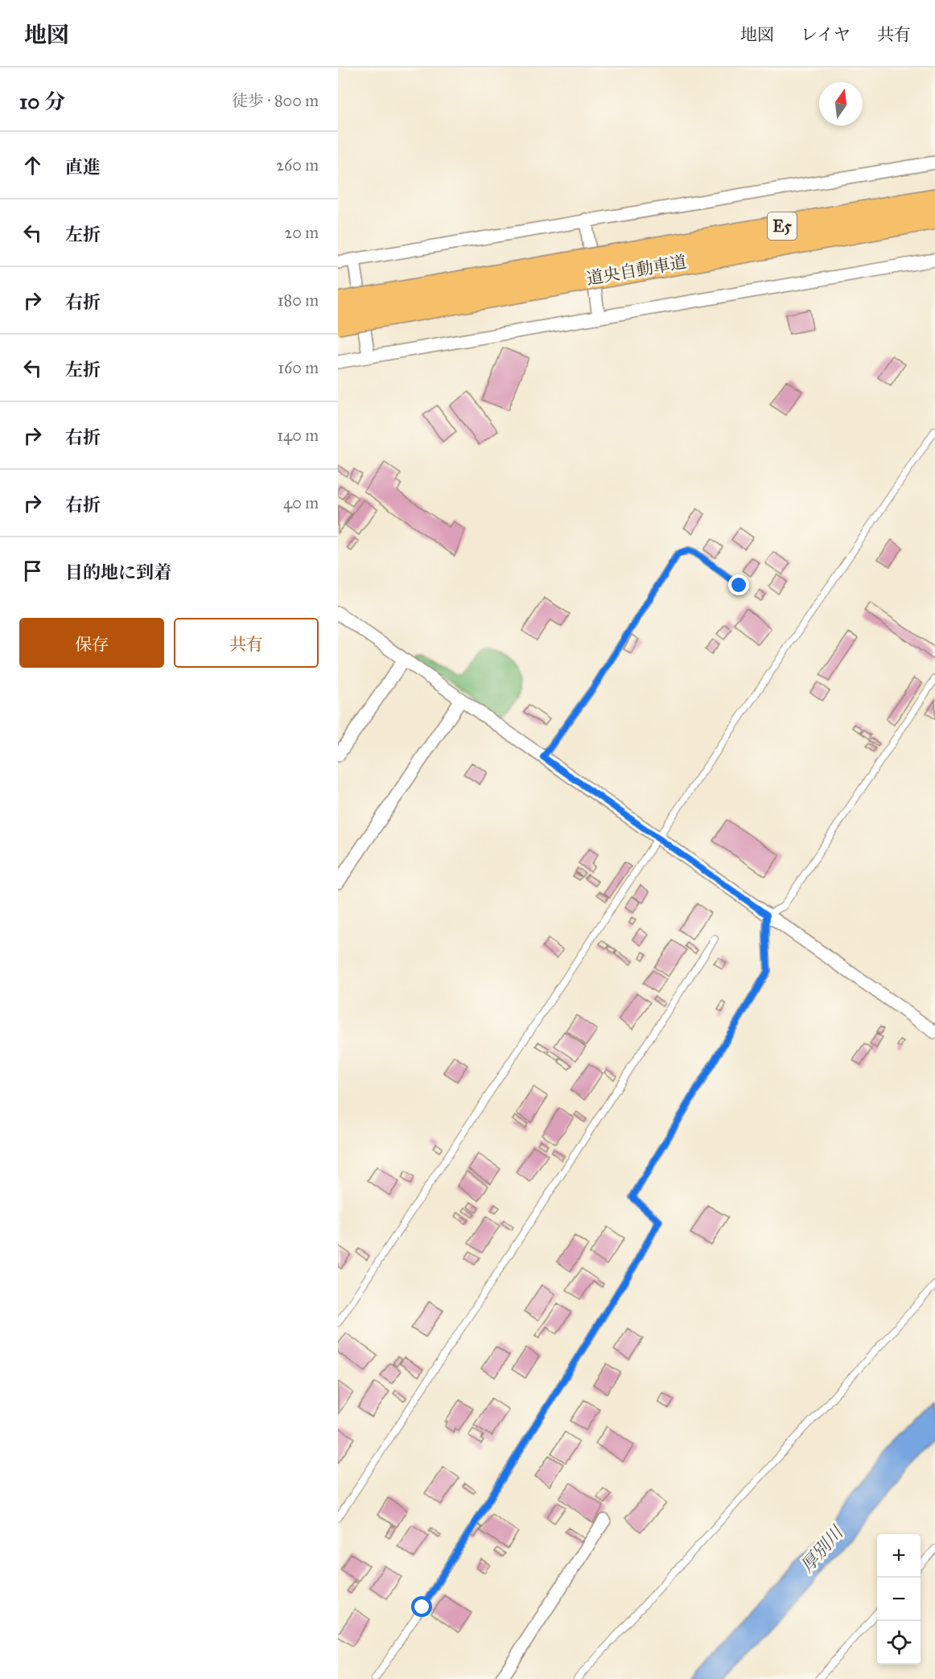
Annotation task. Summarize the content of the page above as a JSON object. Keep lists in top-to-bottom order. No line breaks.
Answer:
{"streets":{"highway":["E5","道央自動車道"]},"water":["厚別川"],"north":"top","page":{"header":"地図","nav":["地図","レイヤ","共有"],"heading":["10 分","徒歩 · 800 m"],"list":[["直進","260 m"],["左折","20 m"],["右折","180 m"],["左折","160 m"],["右折","140 m"],["右折","40 m"],"目的地に到着"],"buttons":["保存","共有"],"map_buttons":["+","−"]}}
